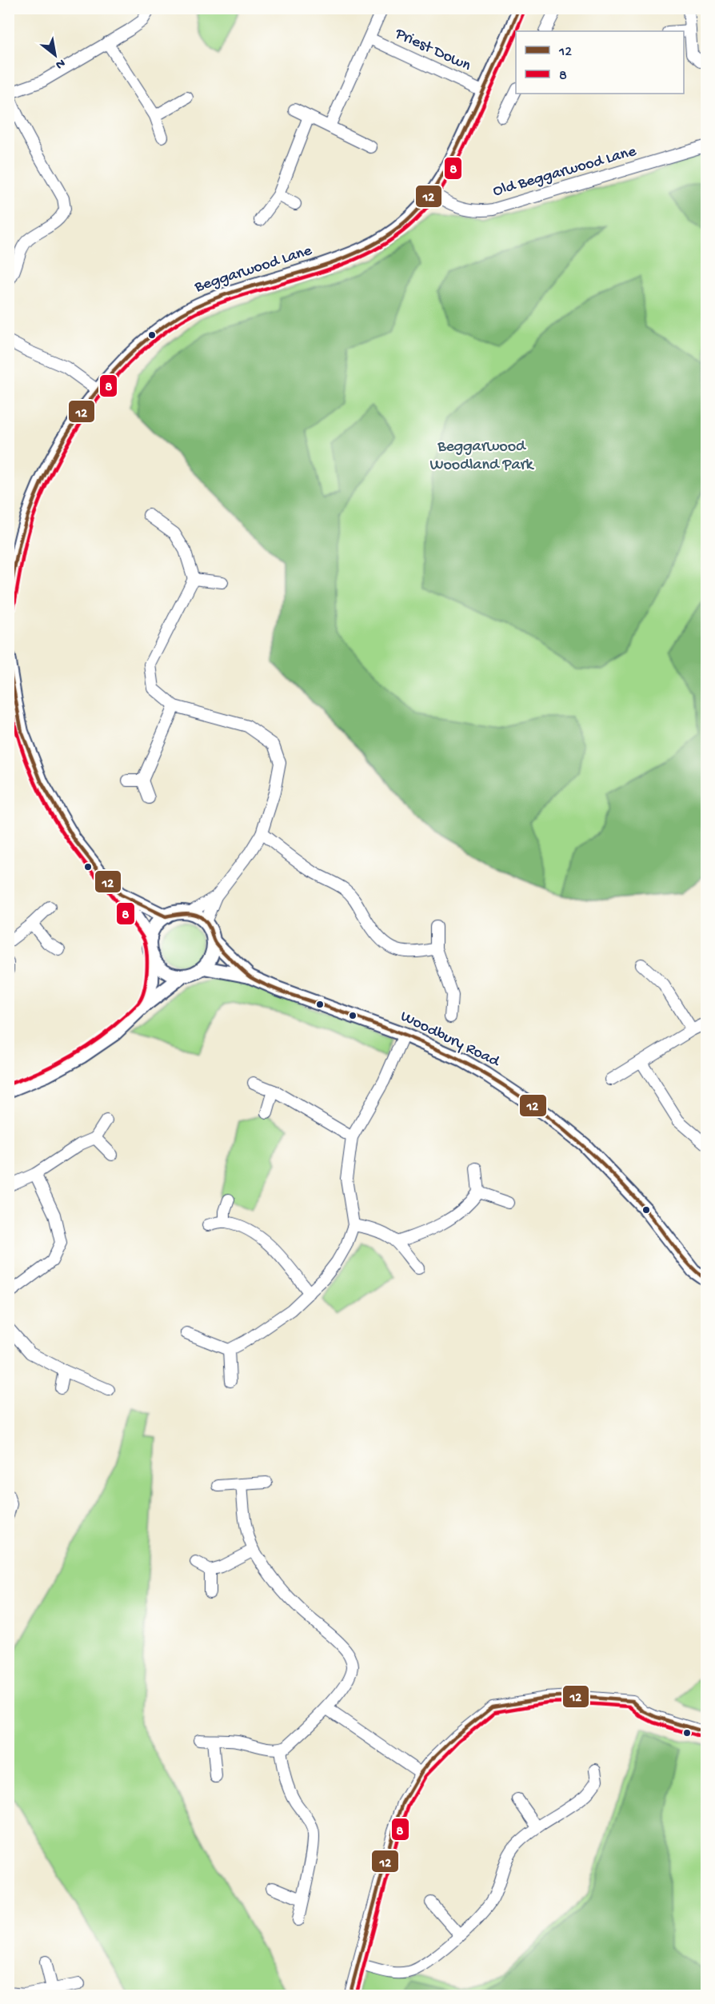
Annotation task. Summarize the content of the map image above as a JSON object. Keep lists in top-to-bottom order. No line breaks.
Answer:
{"streets":{"street":["Priest Down","Old Beggarwood Lane","Beggarwood Lane","Woodbury Road"]},"crossings":[["Priest Down","Beggarwood Lane"],["Old Beggarwood Lane","Beggarwood Lane"]],"parks":["Beggarwood Woodland Park"],"lines":["transit line 12","transit line 8"],"legend":["12","8"],"north":"bottom right"}
